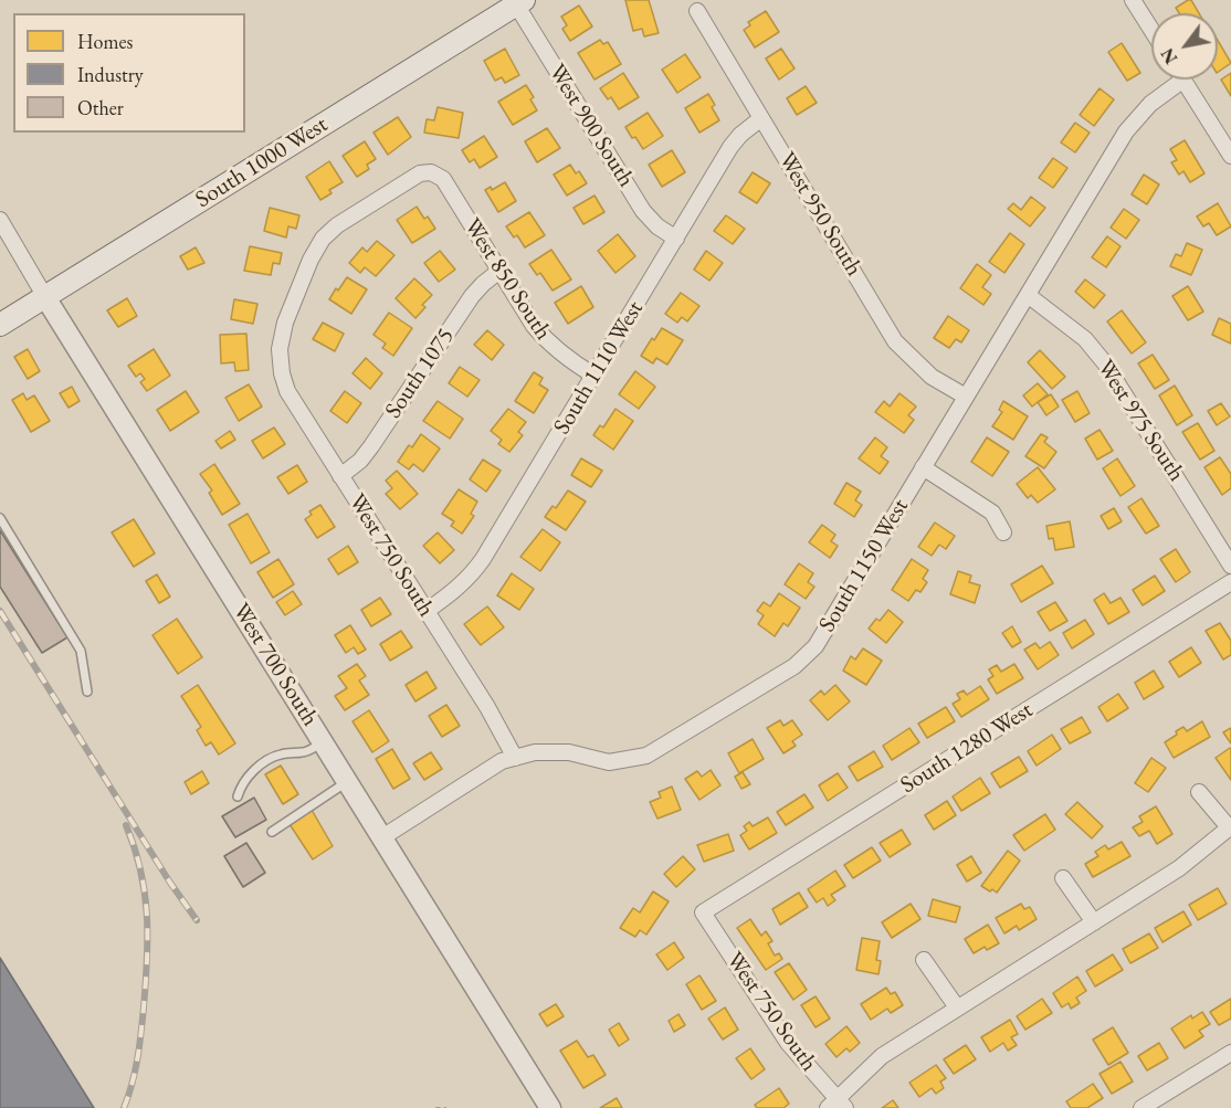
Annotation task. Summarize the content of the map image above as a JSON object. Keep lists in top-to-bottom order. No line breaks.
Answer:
{"streets":{"main road":["South 1000 West"],"street":["West 900 South","West 950 South","West 850 South","South 1110 West","South 1075","West 975 South","West 750 South","South 1150 West","West 700 South","South 1280 West"]},"crossings":[["West 900 South","South 1000 West"],["West 900 South","South 1110 West"],["South 1000 West","West 700 South"],["West 950 South","South 1110 West"],["West 950 South","South 1150 West"],["West 850 South","South 1110 West"],["West 850 South","South 1075"],["West 850 South","West 750 South"],["South 1110 West","West 750 South"],["South 1075","West 750 South"],["West 975 South","South 1150 West"],["West 750 South","South 1150 West"],["West 750 South","South 1280 West"],["South 1150 West","West 700 South"]],"legend":["Homes","Industry","Other"],"north":"bottom left"}
